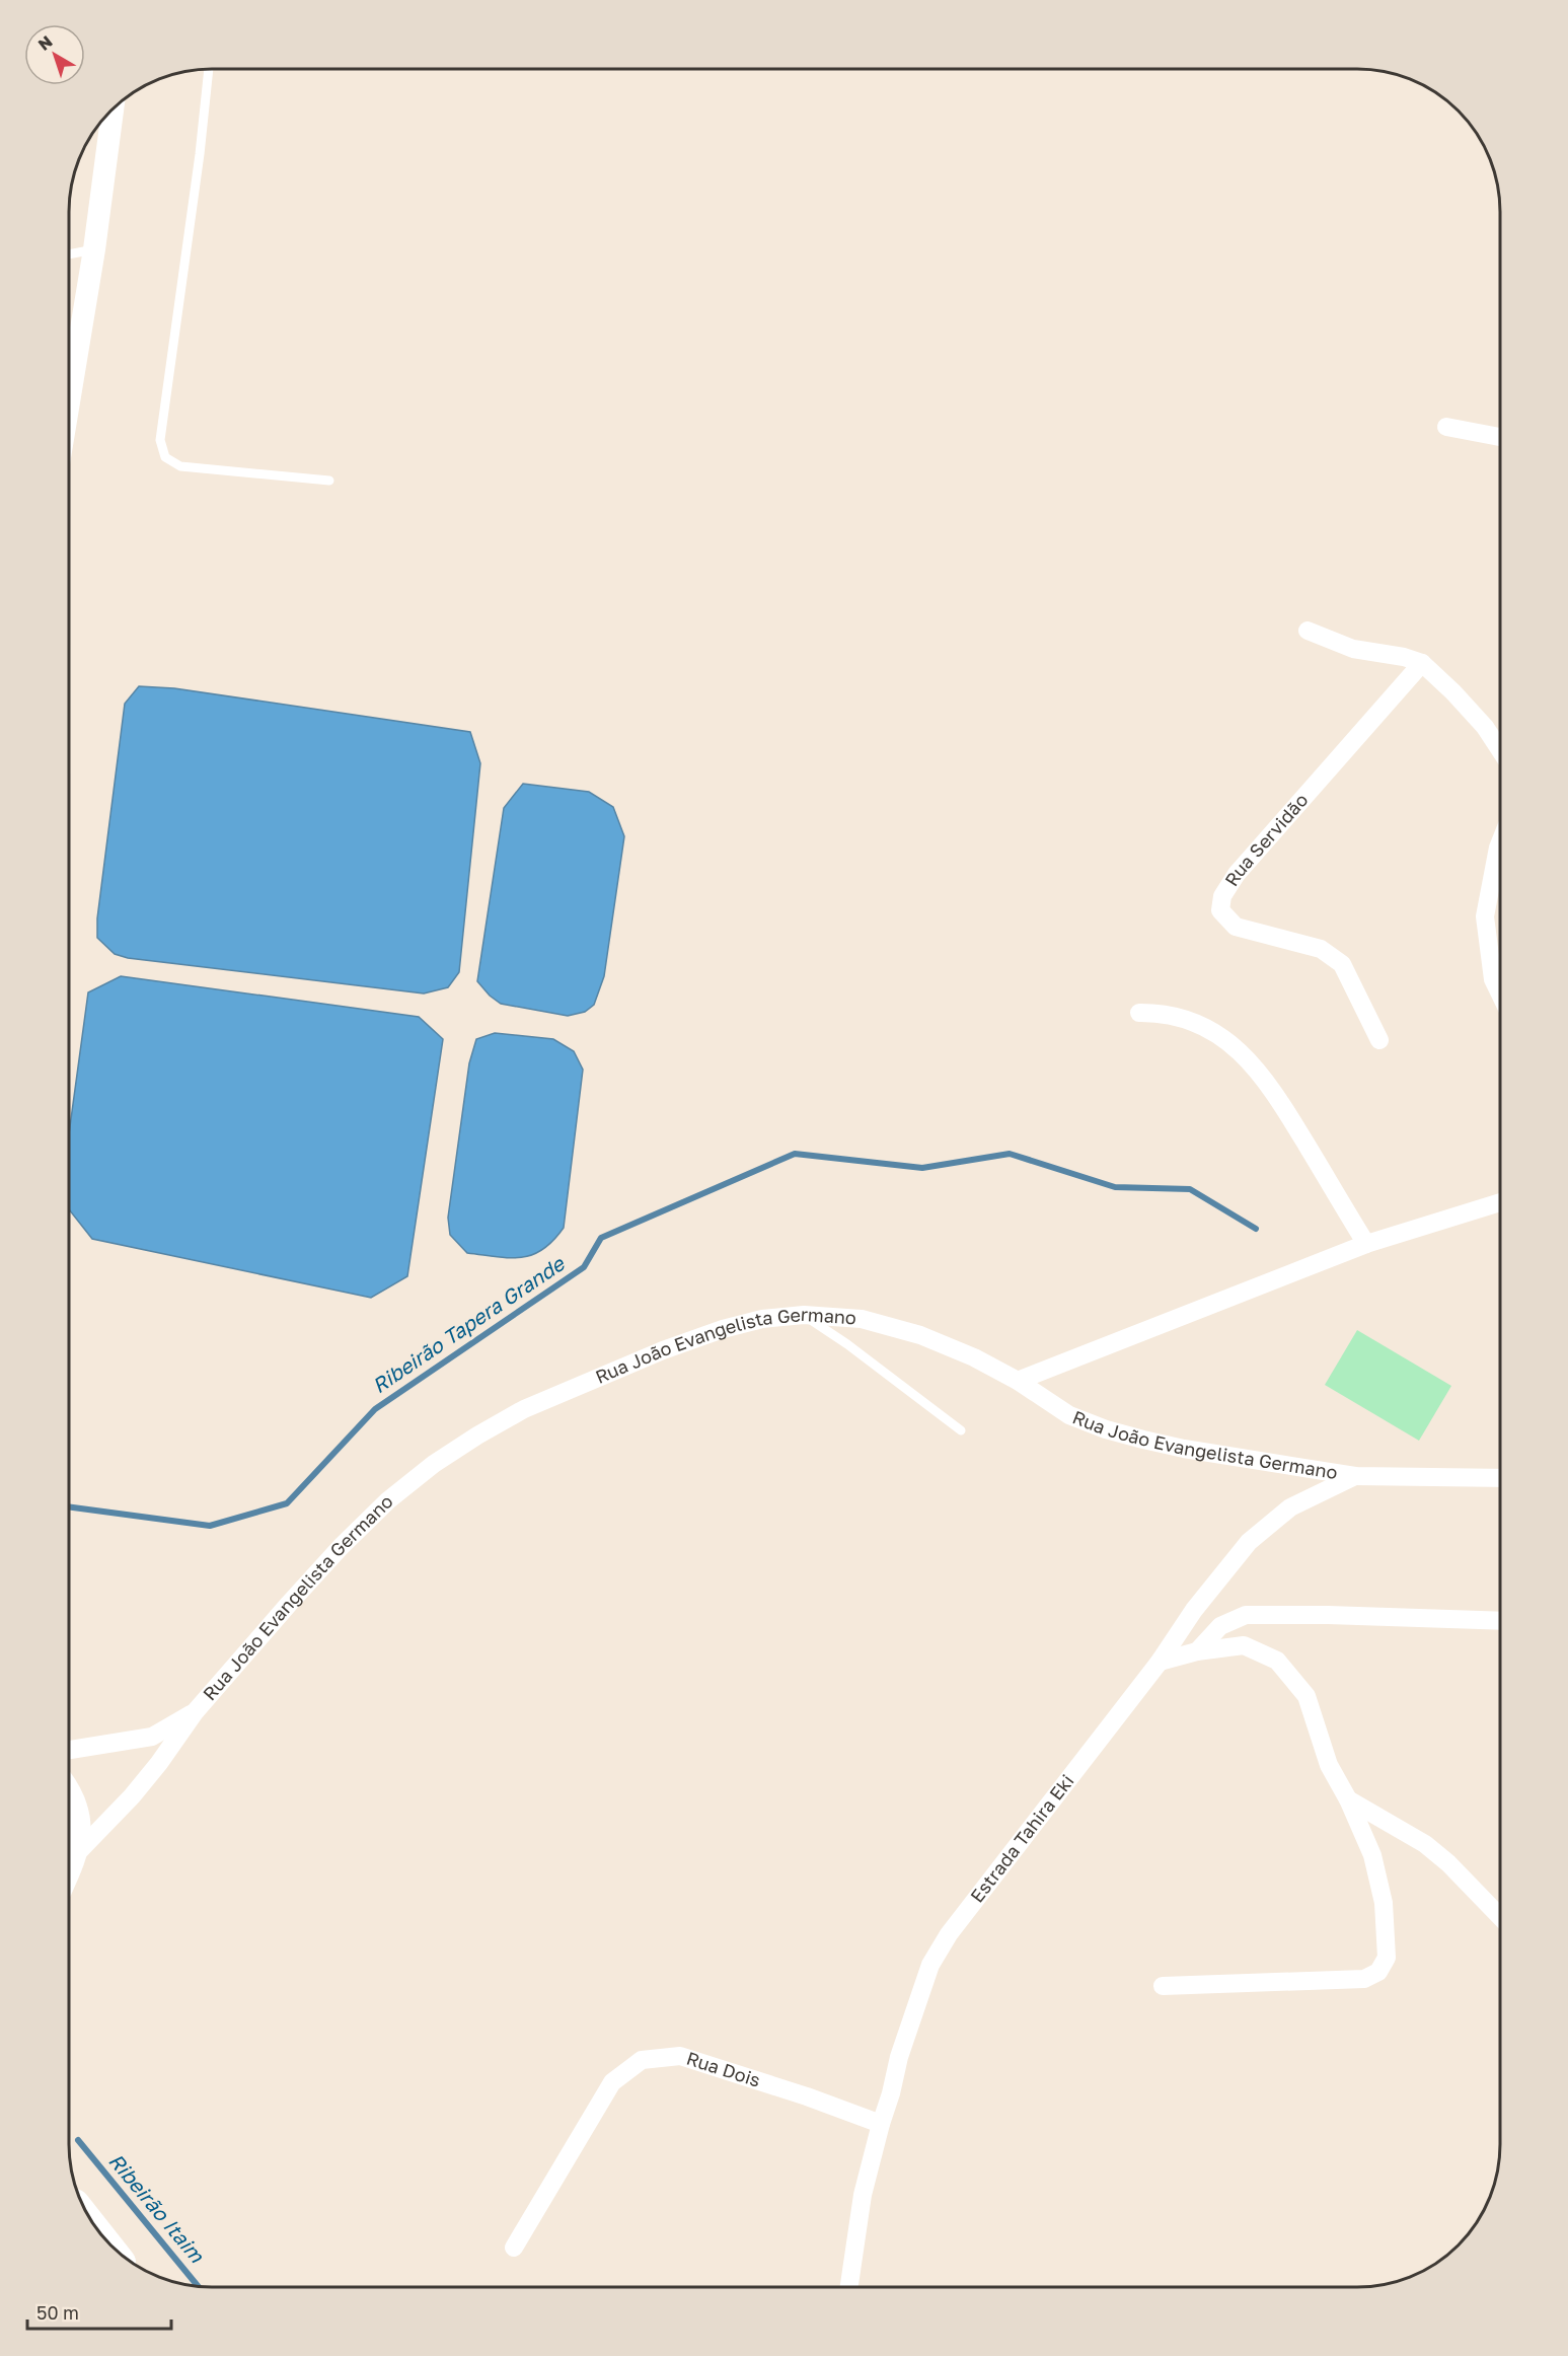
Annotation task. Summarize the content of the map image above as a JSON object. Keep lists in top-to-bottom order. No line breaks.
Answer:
{"streets":{"street":["Rua Servidão","Rua João Evangelista Germano","Estrada Tahira Eki","Rua Dois"]},"crossings":[["Rua João Evangelista Germano","Estrada Tahira Eki"],["Estrada Tahira Eki","Rua Dois"]],"water":["Ribeirão Tapera Grande","Ribeirão Itaim"],"scale_bar":"50 m","north":"top left"}
